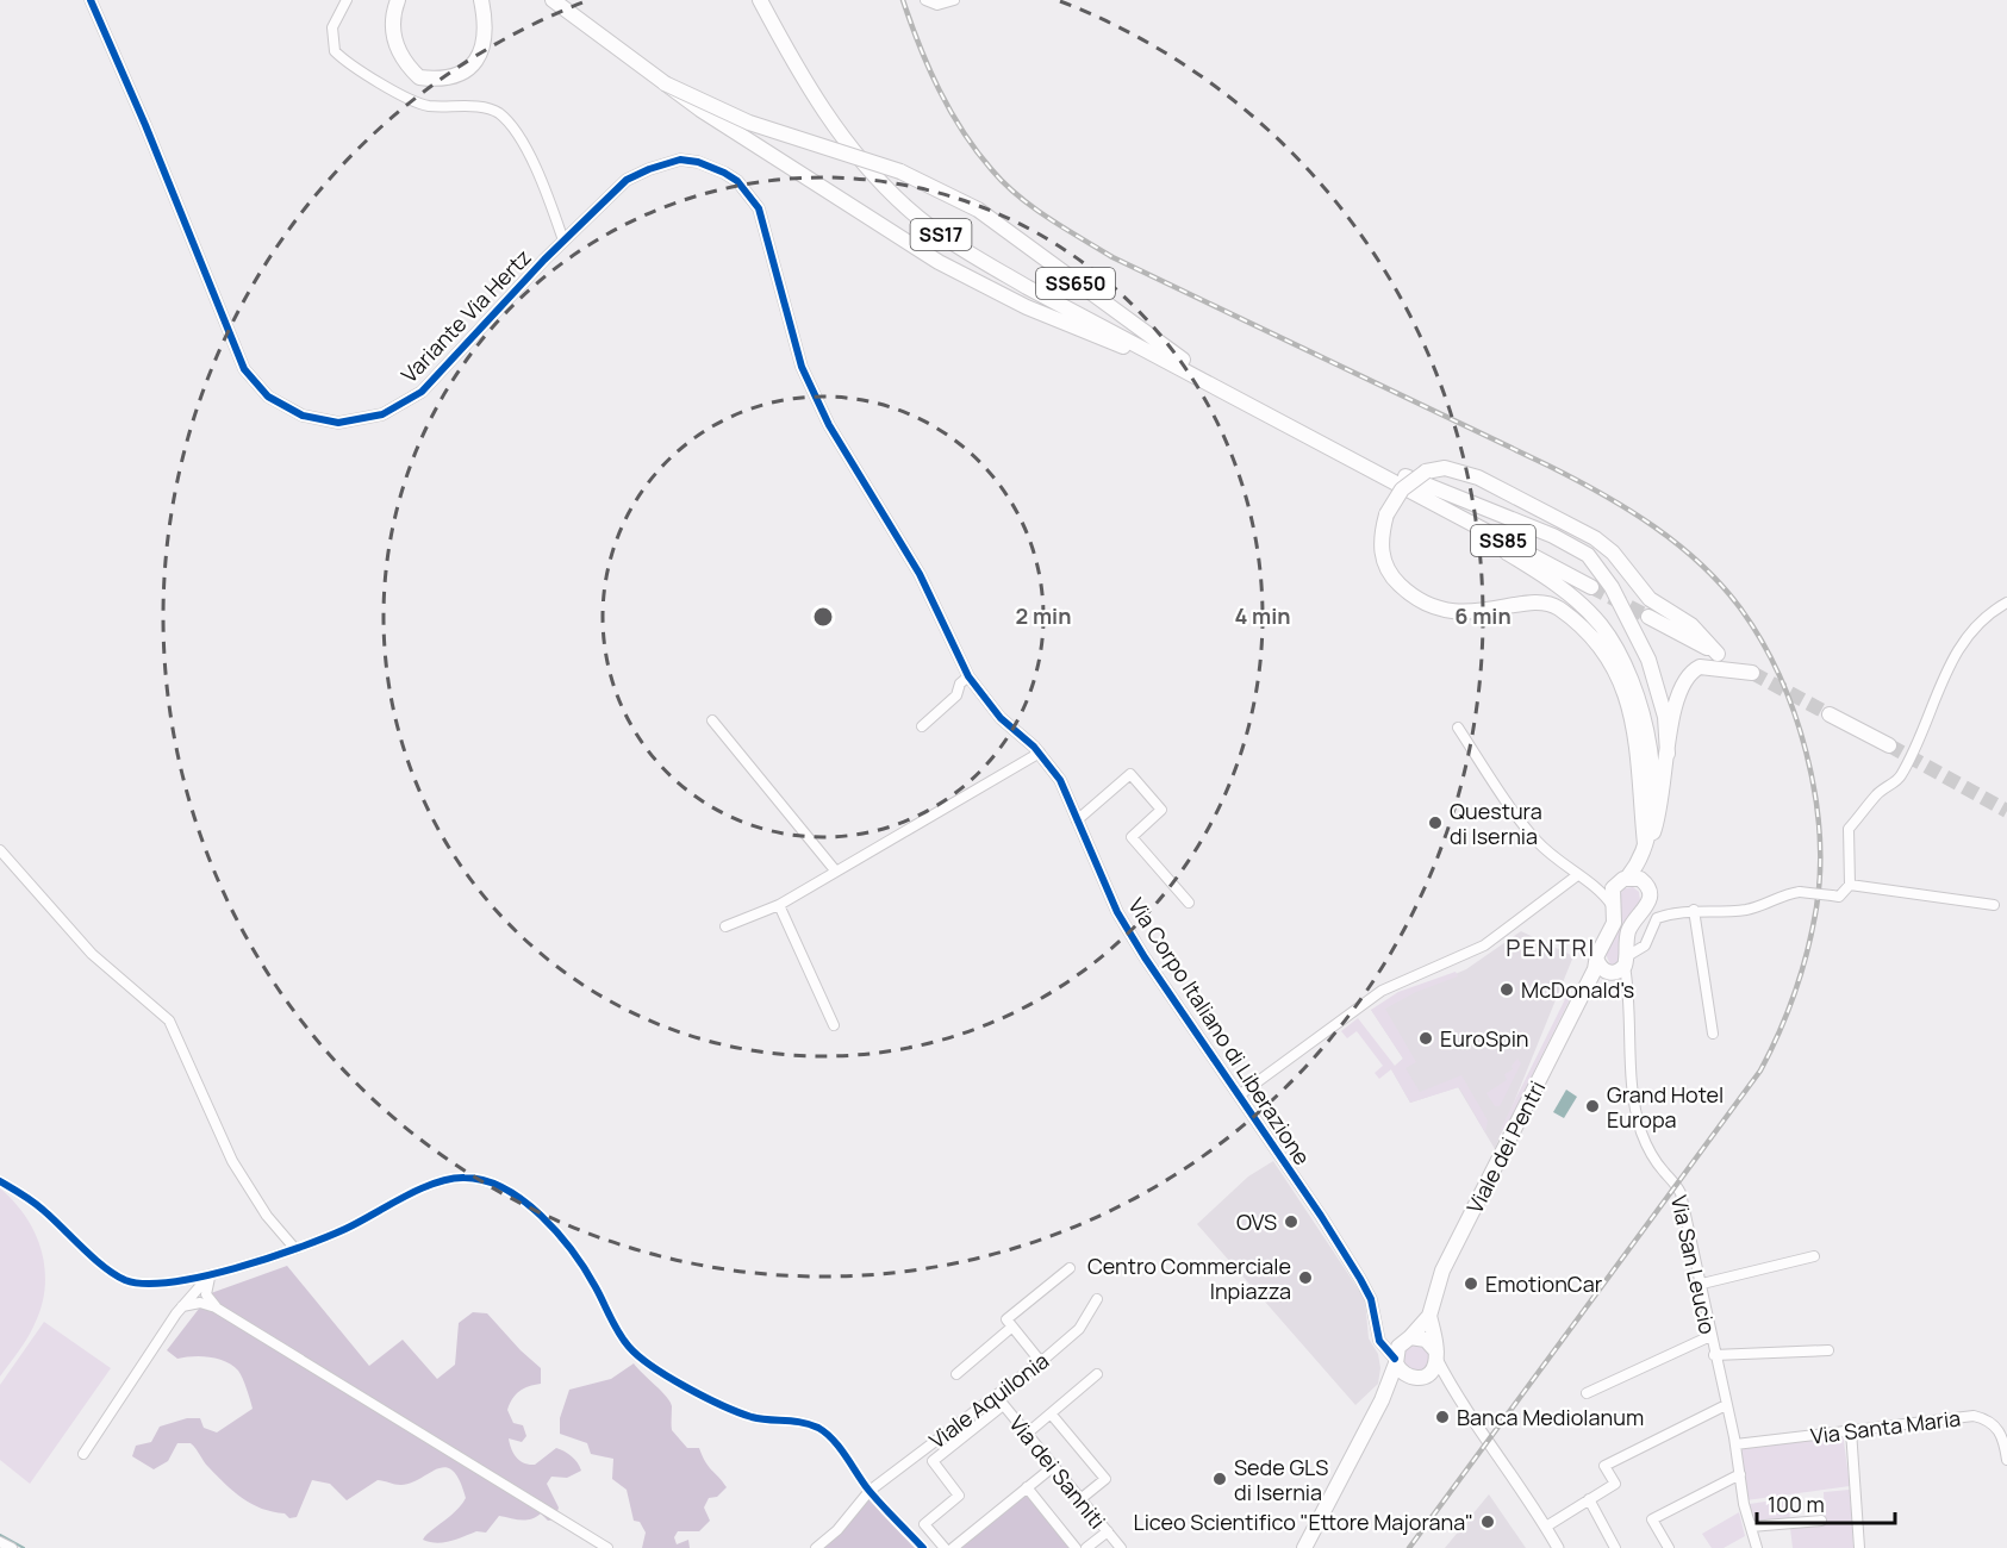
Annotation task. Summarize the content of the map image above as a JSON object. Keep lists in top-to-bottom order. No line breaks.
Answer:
{"streets":{"main road":["SS17","SS650","SS85","Viale dei Pentri"],"street":["Variante Via Hertz","Via Corpo Italiano di Liberazione","Via San Leucio","Viale Aquilonia","Via Santa Maria","Via dei Sanniti"]},"crossings":[["SS17","SS650"],["SS17","SS85"],["Variante Via Hertz","Via Corpo Italiano di Liberazione"],["Via Corpo Italiano di Liberazione","Viale dei Pentri"],["Viale dei Pentri","Via San Leucio"],["Via San Leucio","Via Santa Maria"],["Viale Aquilonia","Via dei Sanniti"]],"districts":["PENTRI"],"places":["Questura di Isernia","McDonald's","EuroSpin","Grand Hotel Europa","OVS","Centro Commerciale Inpiazza","EmotionCar","Banca Mediolanum","Sede GLS di Isernia","Liceo Scientifico \"Ettore Majorana\""],"scale_bar":"100 m","rings":["2 min","4 min","6 min"]}
